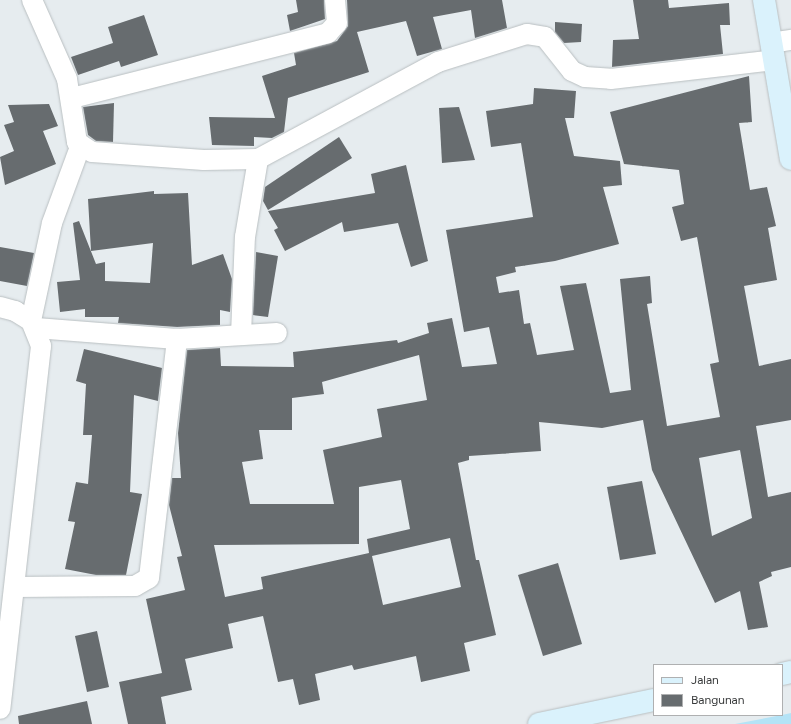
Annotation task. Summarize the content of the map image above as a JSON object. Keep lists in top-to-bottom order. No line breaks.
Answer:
{"legend":["Jalan","Bangunan"]}
